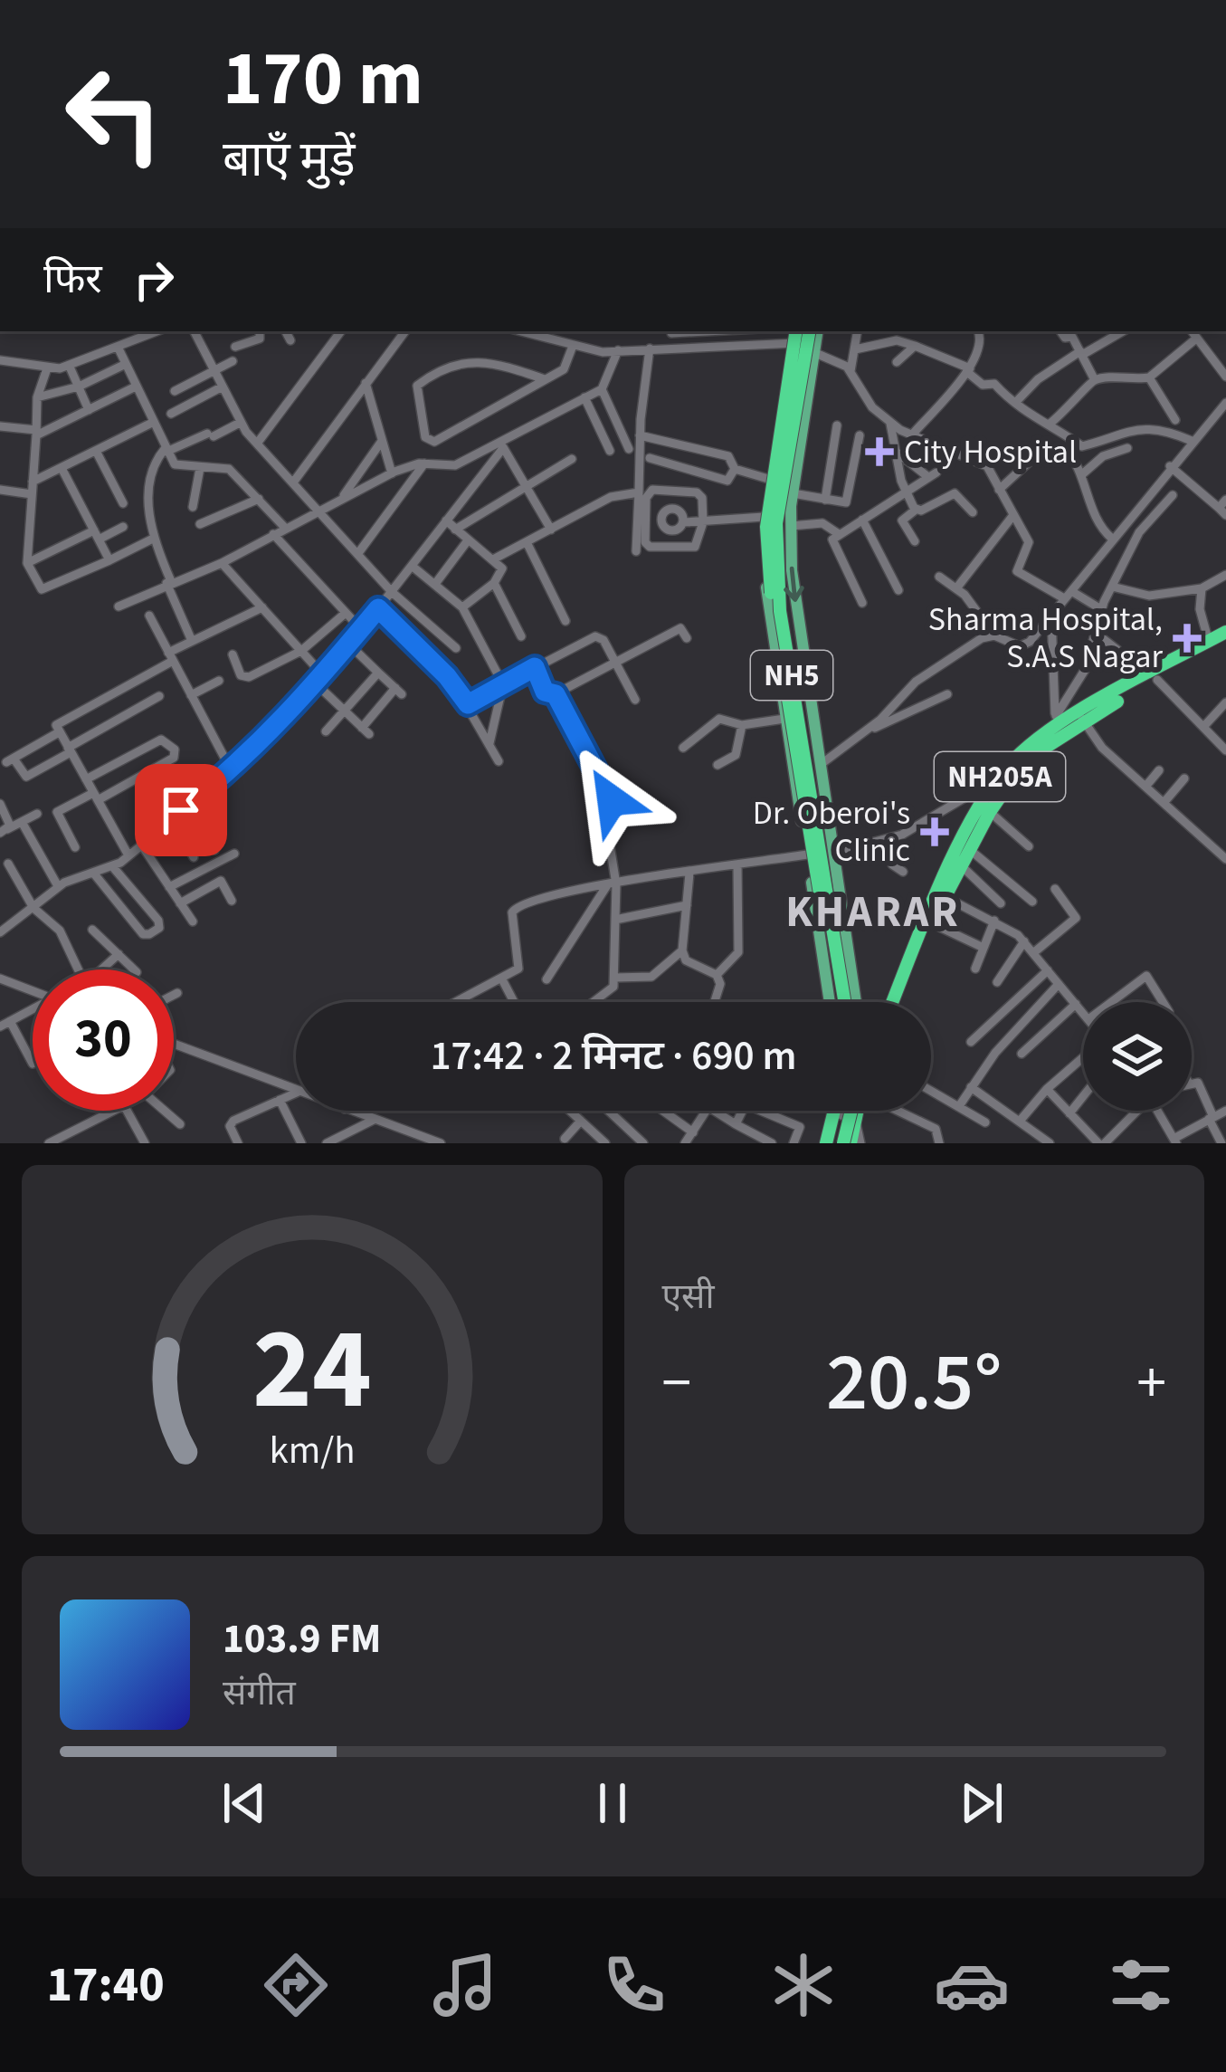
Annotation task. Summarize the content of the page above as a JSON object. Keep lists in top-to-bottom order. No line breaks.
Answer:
{"streets":{"highway":["NH5","NH205A"]},"districts":["KHARAR"],"places":{"health":["City Hospital","Sharma Hospital, S.A.S Nagar","Dr. Oberoi's Clinic"]},"page":{"turn":["170 m","बाएँ मुड़ें"],"then":"फिर","limit":"30","trip":"17:42 · 2 मिनट · 690 m","tile":"एसी","heat":["−","20.5°","+"],"song":["103.9 FM","संगीत"],"tabs":"17:40","gauge":["24","km/h"]}}
